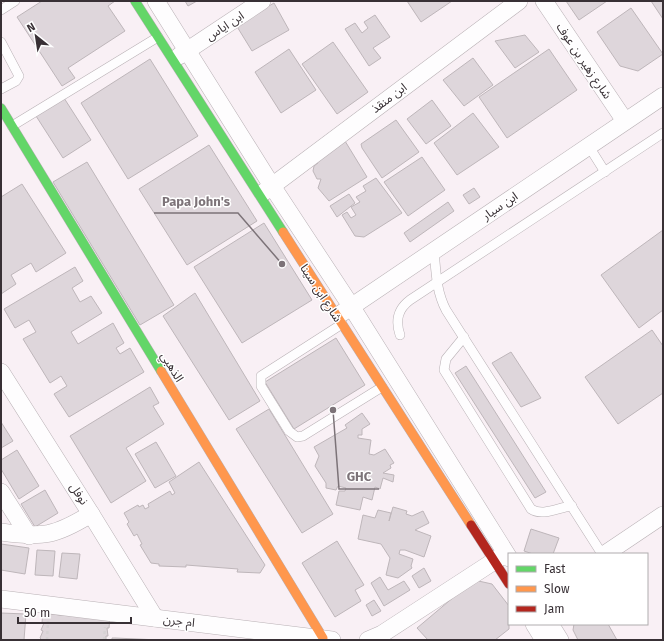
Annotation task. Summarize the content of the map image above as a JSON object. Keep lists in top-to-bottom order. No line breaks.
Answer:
{"streets":{"street":["ابن اياس","شارع زهير بن عوف","ابن منقذ","ابن سيار","شارع ابن سينا","الذهبي","نوفل","ام جرن"]},"crossings":[["ابن اياس","شارع ابن سينا"],["شارع زهير بن عوف","ابن سيار"],["ابن منقذ","شارع ابن سينا"],["ابن سيار","شارع ابن سينا"],["الذهبي","ام جرن"],["نوفل","ام جرن"]],"places":["Papa John's","GHC"],"legend":["Fast","Slow","Jam"],"scale_bar":"50 m","north":"top left"}
